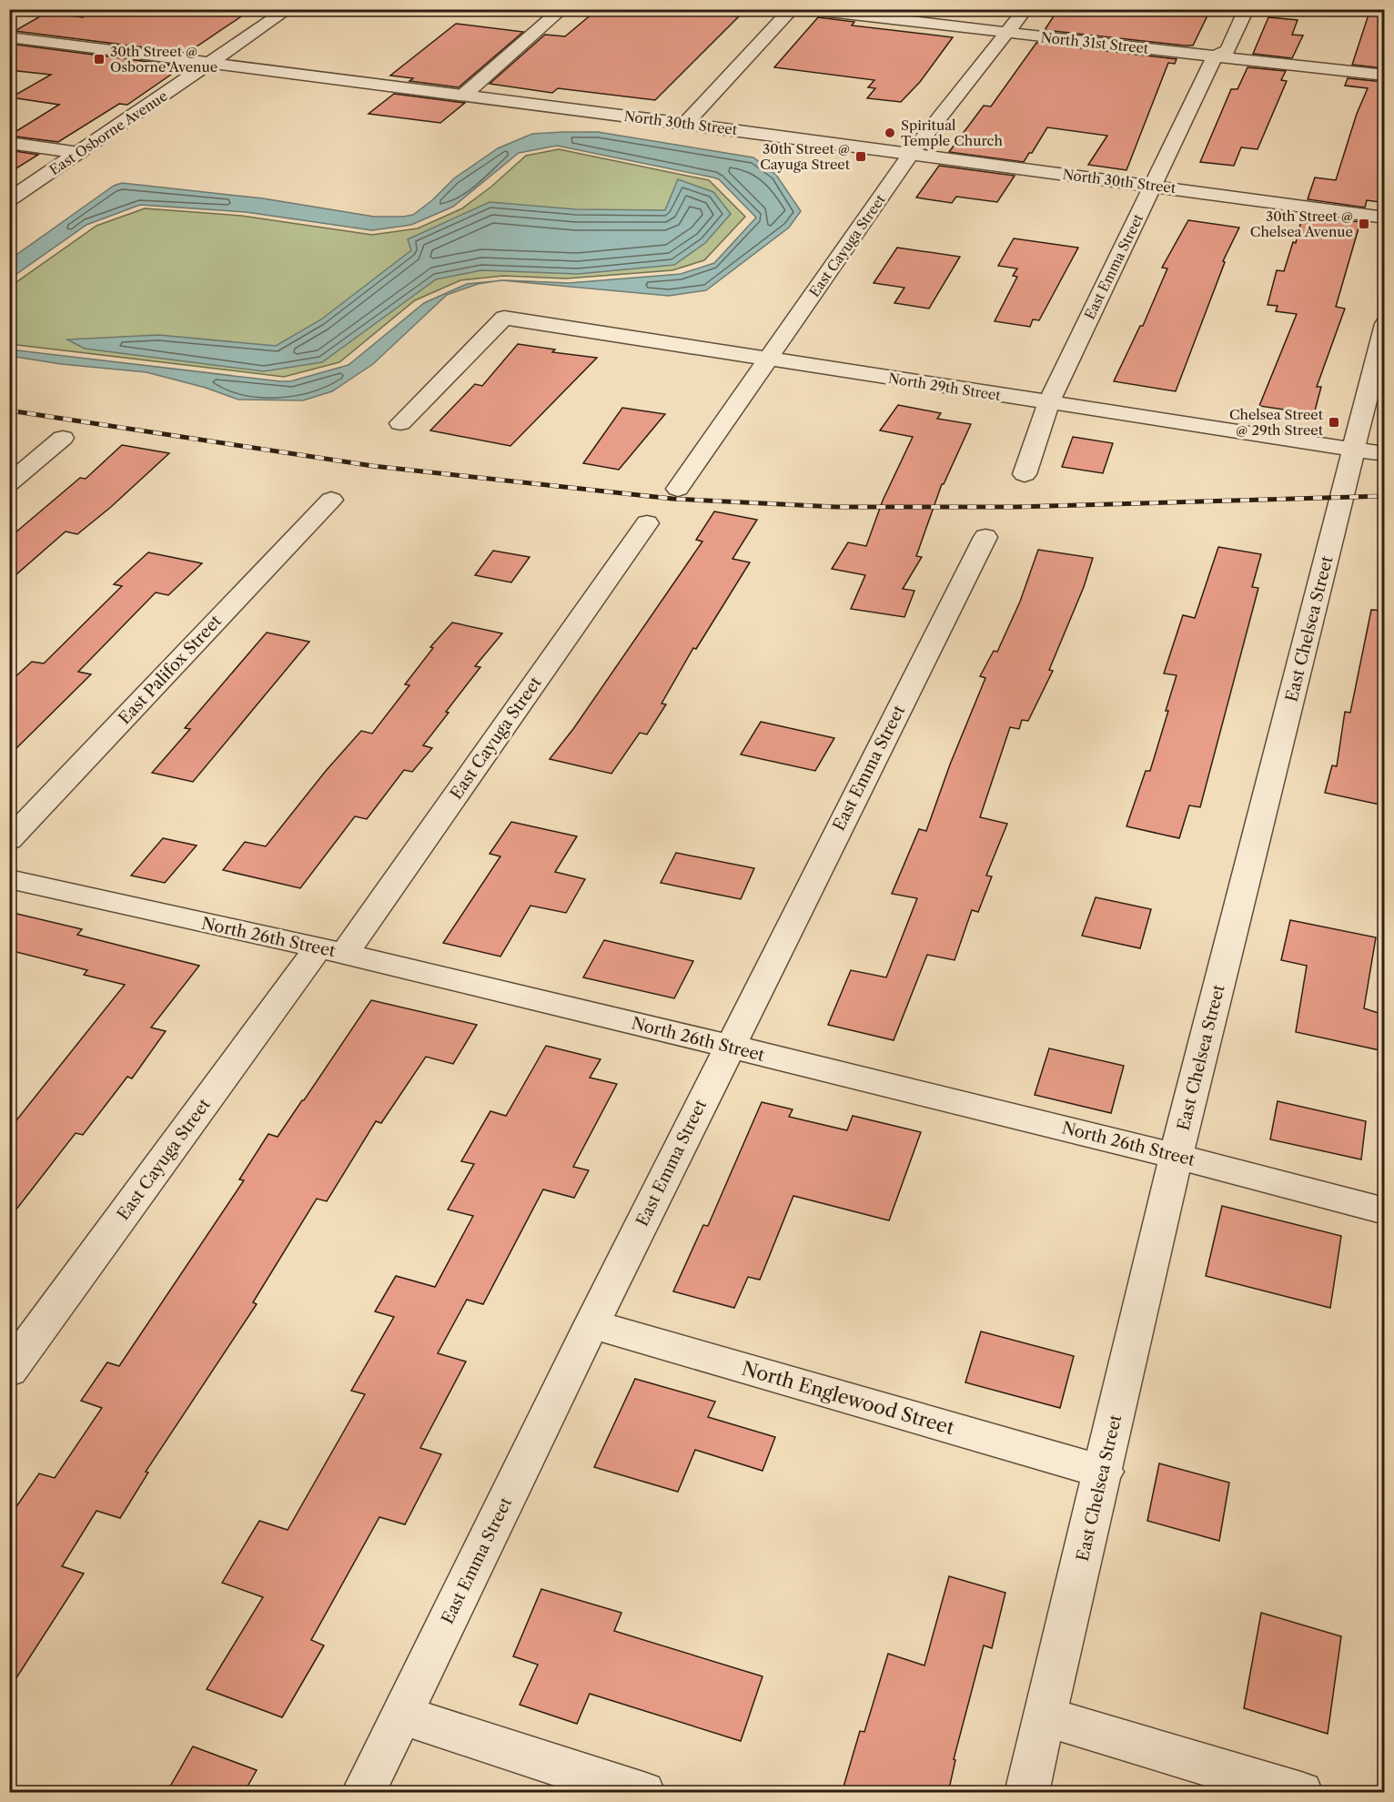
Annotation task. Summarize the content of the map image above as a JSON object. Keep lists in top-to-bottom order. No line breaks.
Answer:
{"streets":{"street":["North 31st Street","North 30th Street","East Osborne Avenue","East Cayuga Street","East Emma Street","North 29th Street","East Chelsea Street","East Palifox Street","North 26th Street","North Englewood Street"]},"crossings":[["North 31st Street","East Cayuga Street"],["North 31st Street","East Emma Street"],["North 30th Street","East Osborne Avenue"],["North 30th Street","East Cayuga Street"],["North 30th Street","East Emma Street"],["East Cayuga Street","North 29th Street"],["East Cayuga Street","North 26th Street"],["East Emma Street","North 29th Street"],["East Emma Street","North 26th Street"],["East Emma Street","North Englewood Street"],["North 29th Street","East Chelsea Street"],["East Chelsea Street","North 26th Street"],["East Chelsea Street","North Englewood Street"]],"places":{"transit":["30th Street @ Osborne Avenue","30th Street @ Cayuga Street","30th Street @ Chelsea Avenue","Chelsea Street @ 29th Street"],"other":["Spiritual Temple Church"]}}
